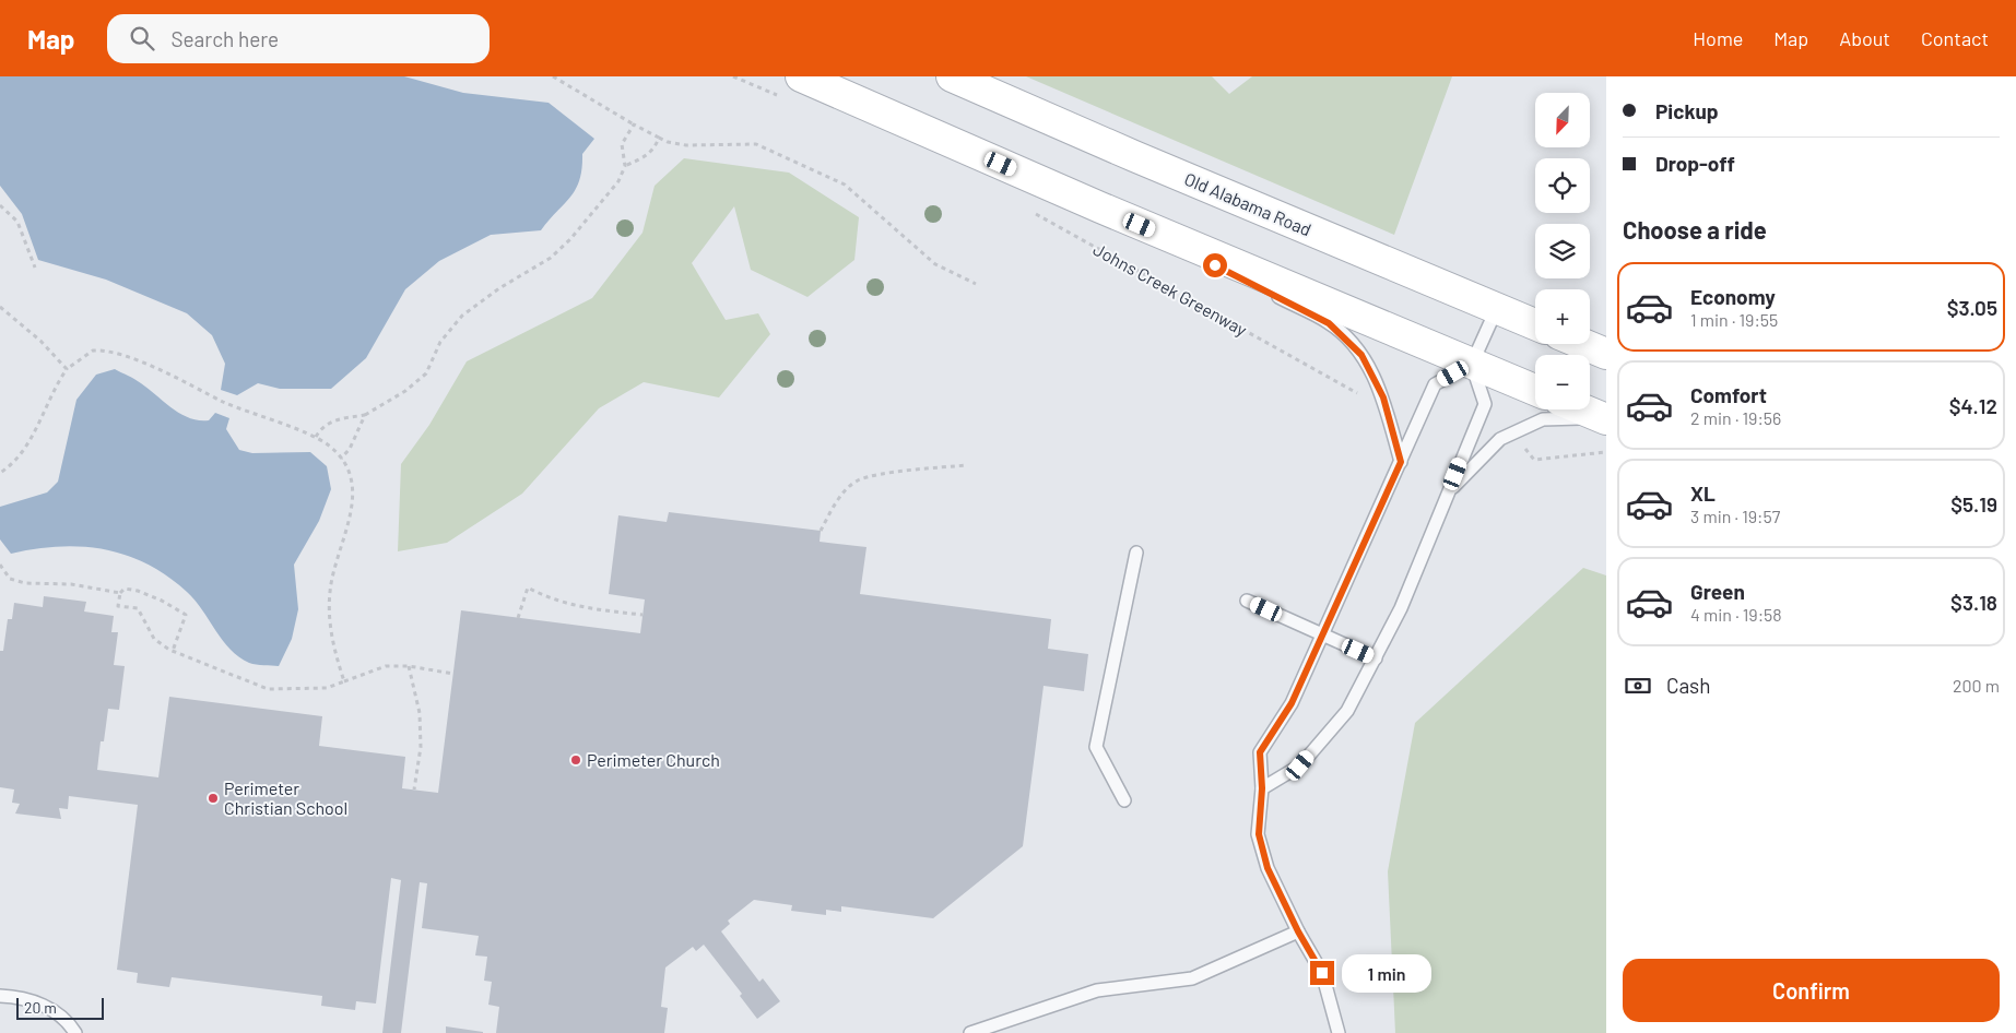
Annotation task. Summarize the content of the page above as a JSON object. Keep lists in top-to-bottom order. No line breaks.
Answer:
{"streets":{"main road":["Old Alabama Road"],"path":["Johns Creek Greenway"]},"places":["Perimeter Church","Perimeter Christian School"],"scale_bar":"20 m","north":"bottom left","page":{"header":"Map","search":"Search here","nav":["Home","Map","About","Contact"],"banner":["Pickup","Drop-off"],"map_buttons":["+","−"],"heading":"Choose a ride","list":[{"name":"Economy","note":"1 min · 19:55","value":"$3.05"},{"name":"Comfort","note":"2 min · 19:56","value":"$4.12"},{"name":"XL","note":"3 min · 19:57","value":"$5.19"},{"name":"Green","note":"4 min · 19:58","value":"$3.18"}],"pay":["Cash","200 m"],"buttons":"Confirm","bubble":"1 min","scale":"20 m"}}
